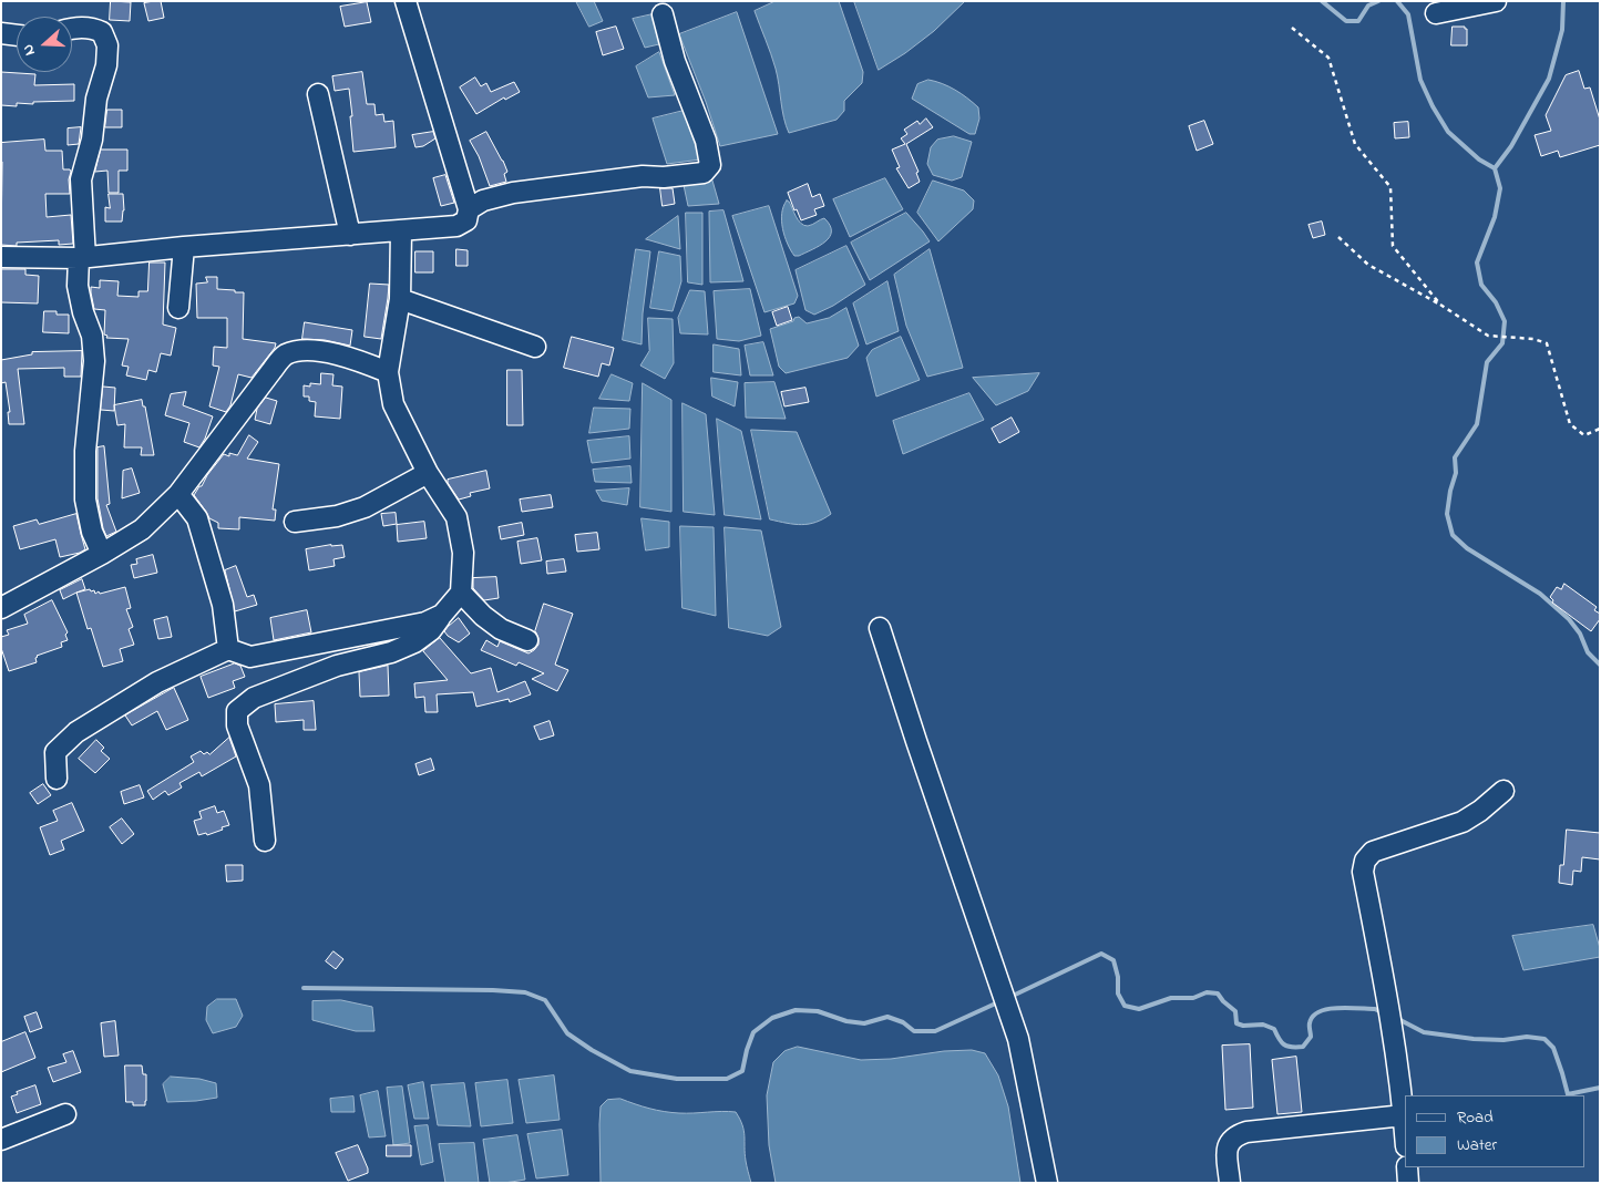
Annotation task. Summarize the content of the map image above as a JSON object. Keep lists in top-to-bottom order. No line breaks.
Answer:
{"legend":["Road","Water"],"north":"left"}
